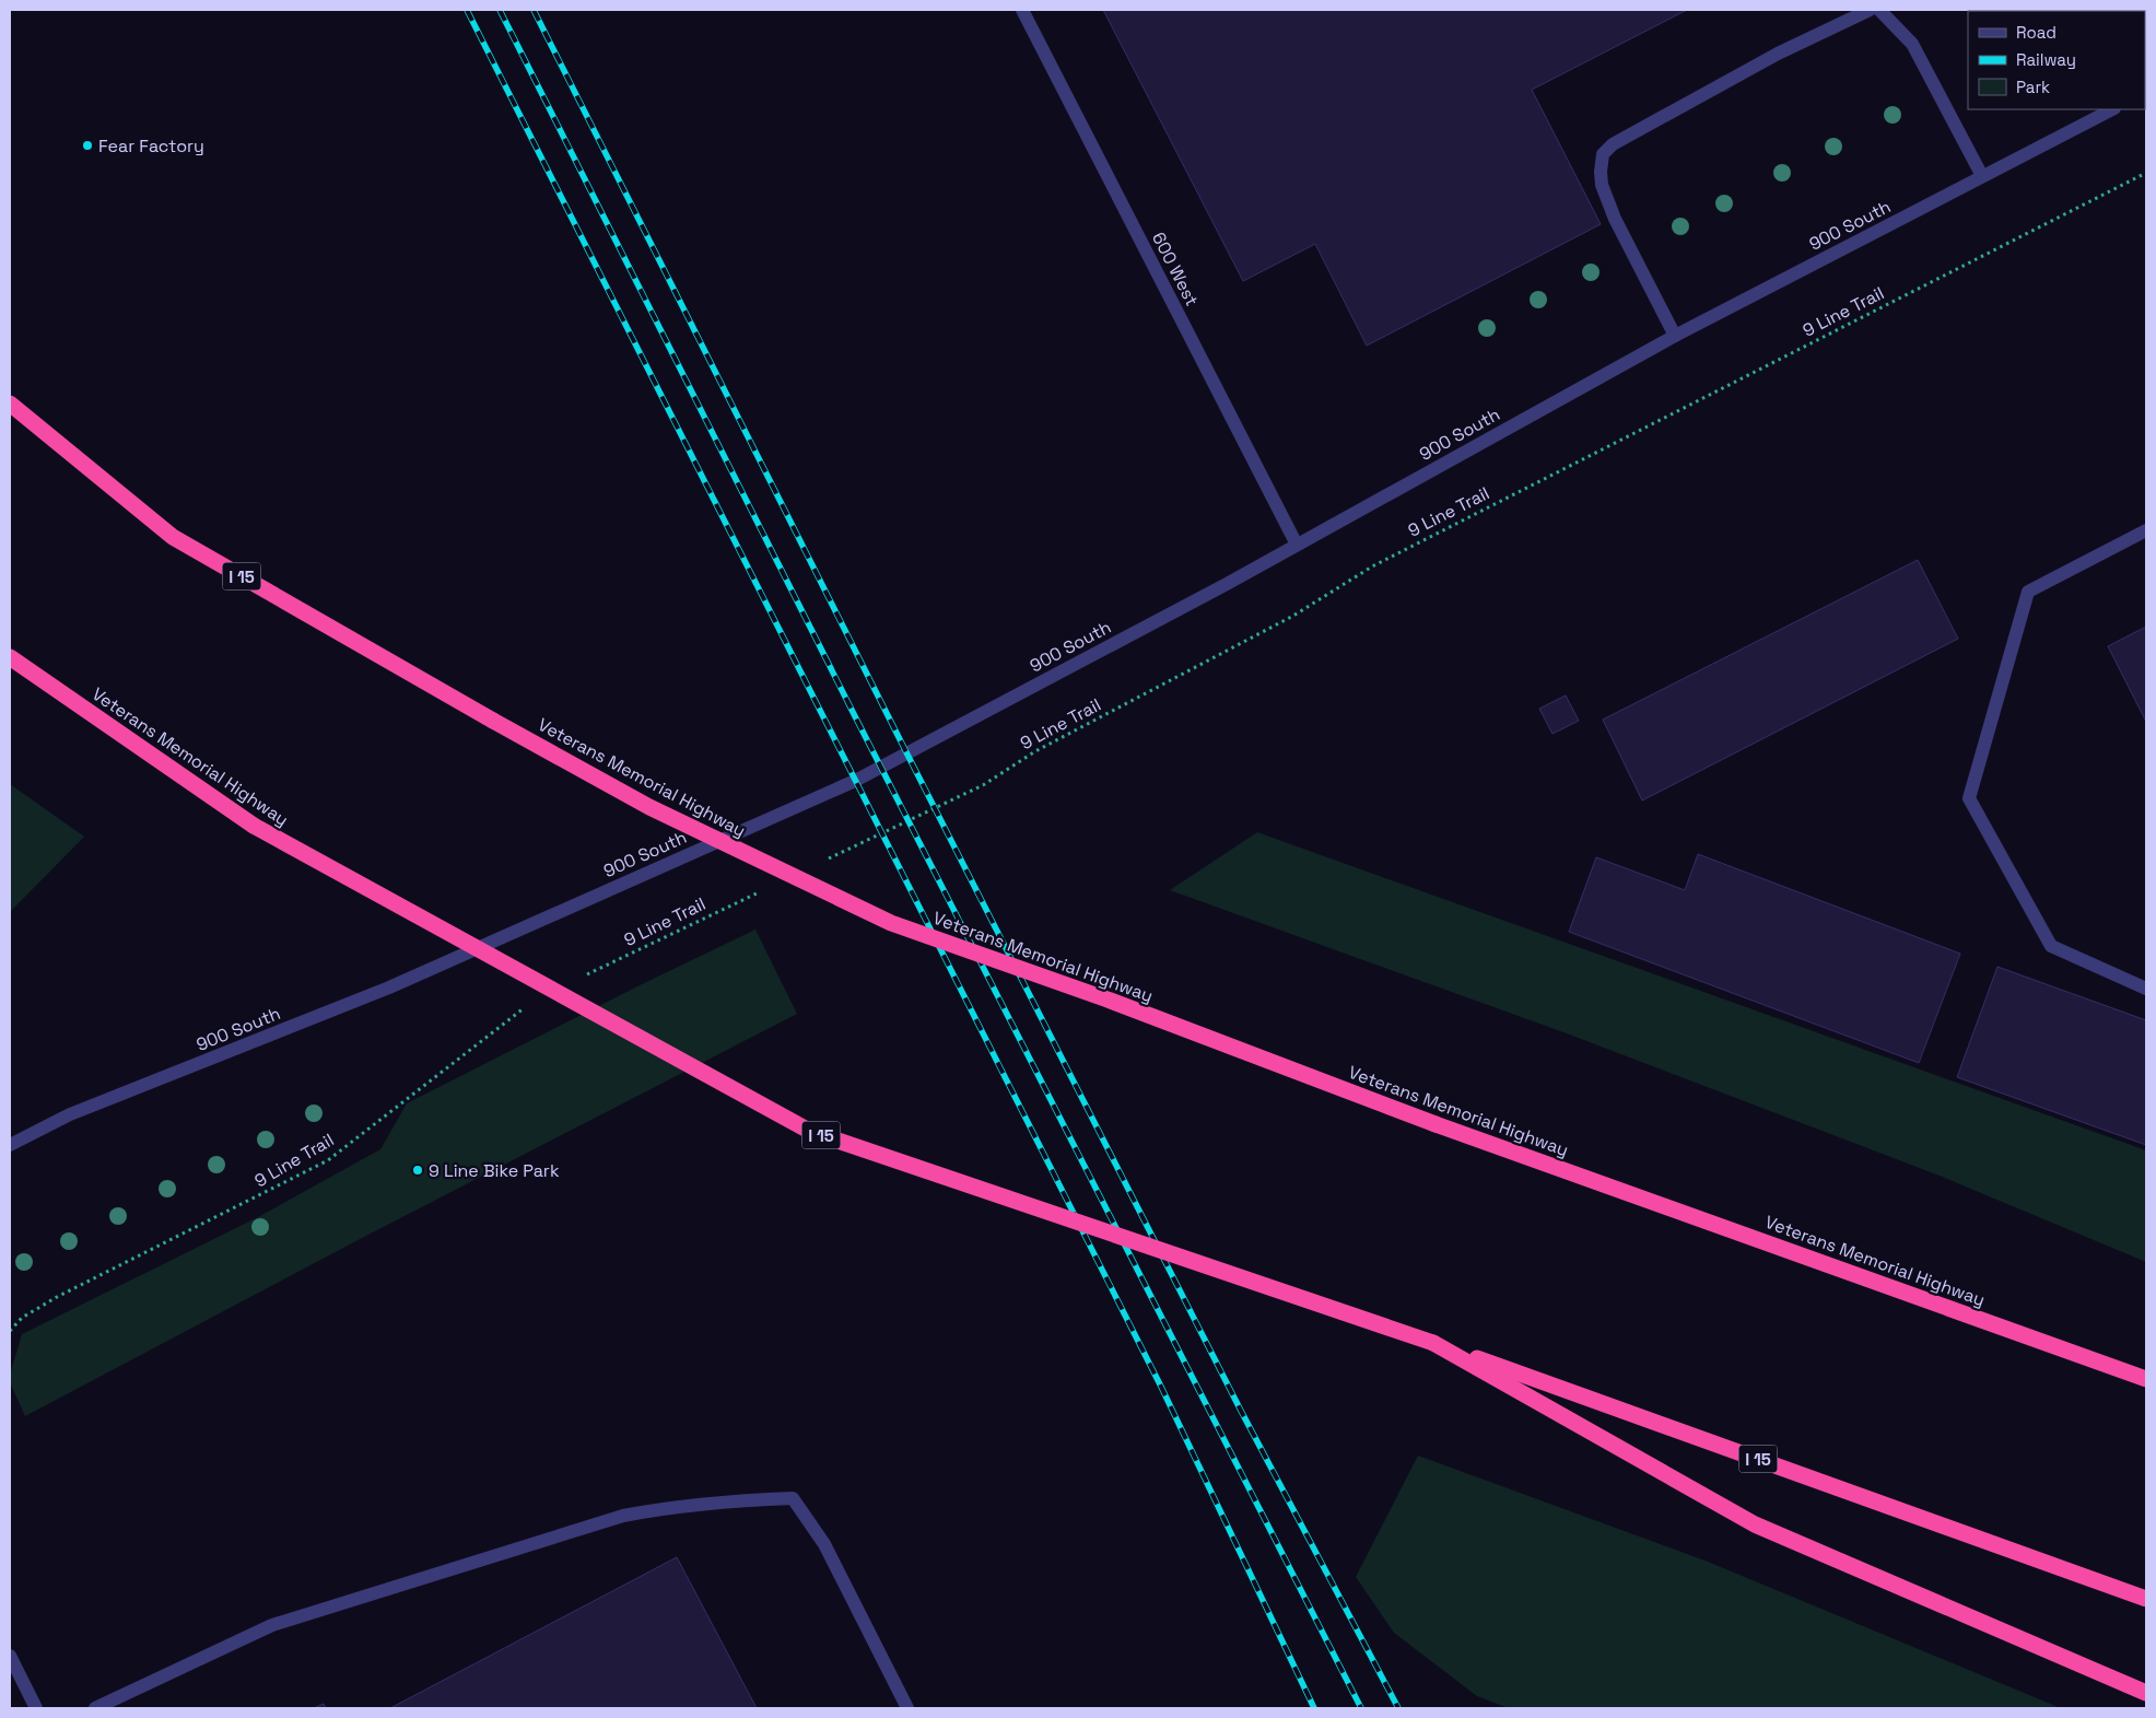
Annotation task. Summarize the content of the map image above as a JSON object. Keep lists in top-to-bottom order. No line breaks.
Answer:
{"streets":{"highway":["I 15","Veterans Memorial Highway"],"street":["900 South","600 West"],"path":["9 Line Trail"]},"crossings":[["900 South","600 West"]],"places":["Fear Factory","9 Line Bike Park"],"legend":["Road","Railway","Park"]}
